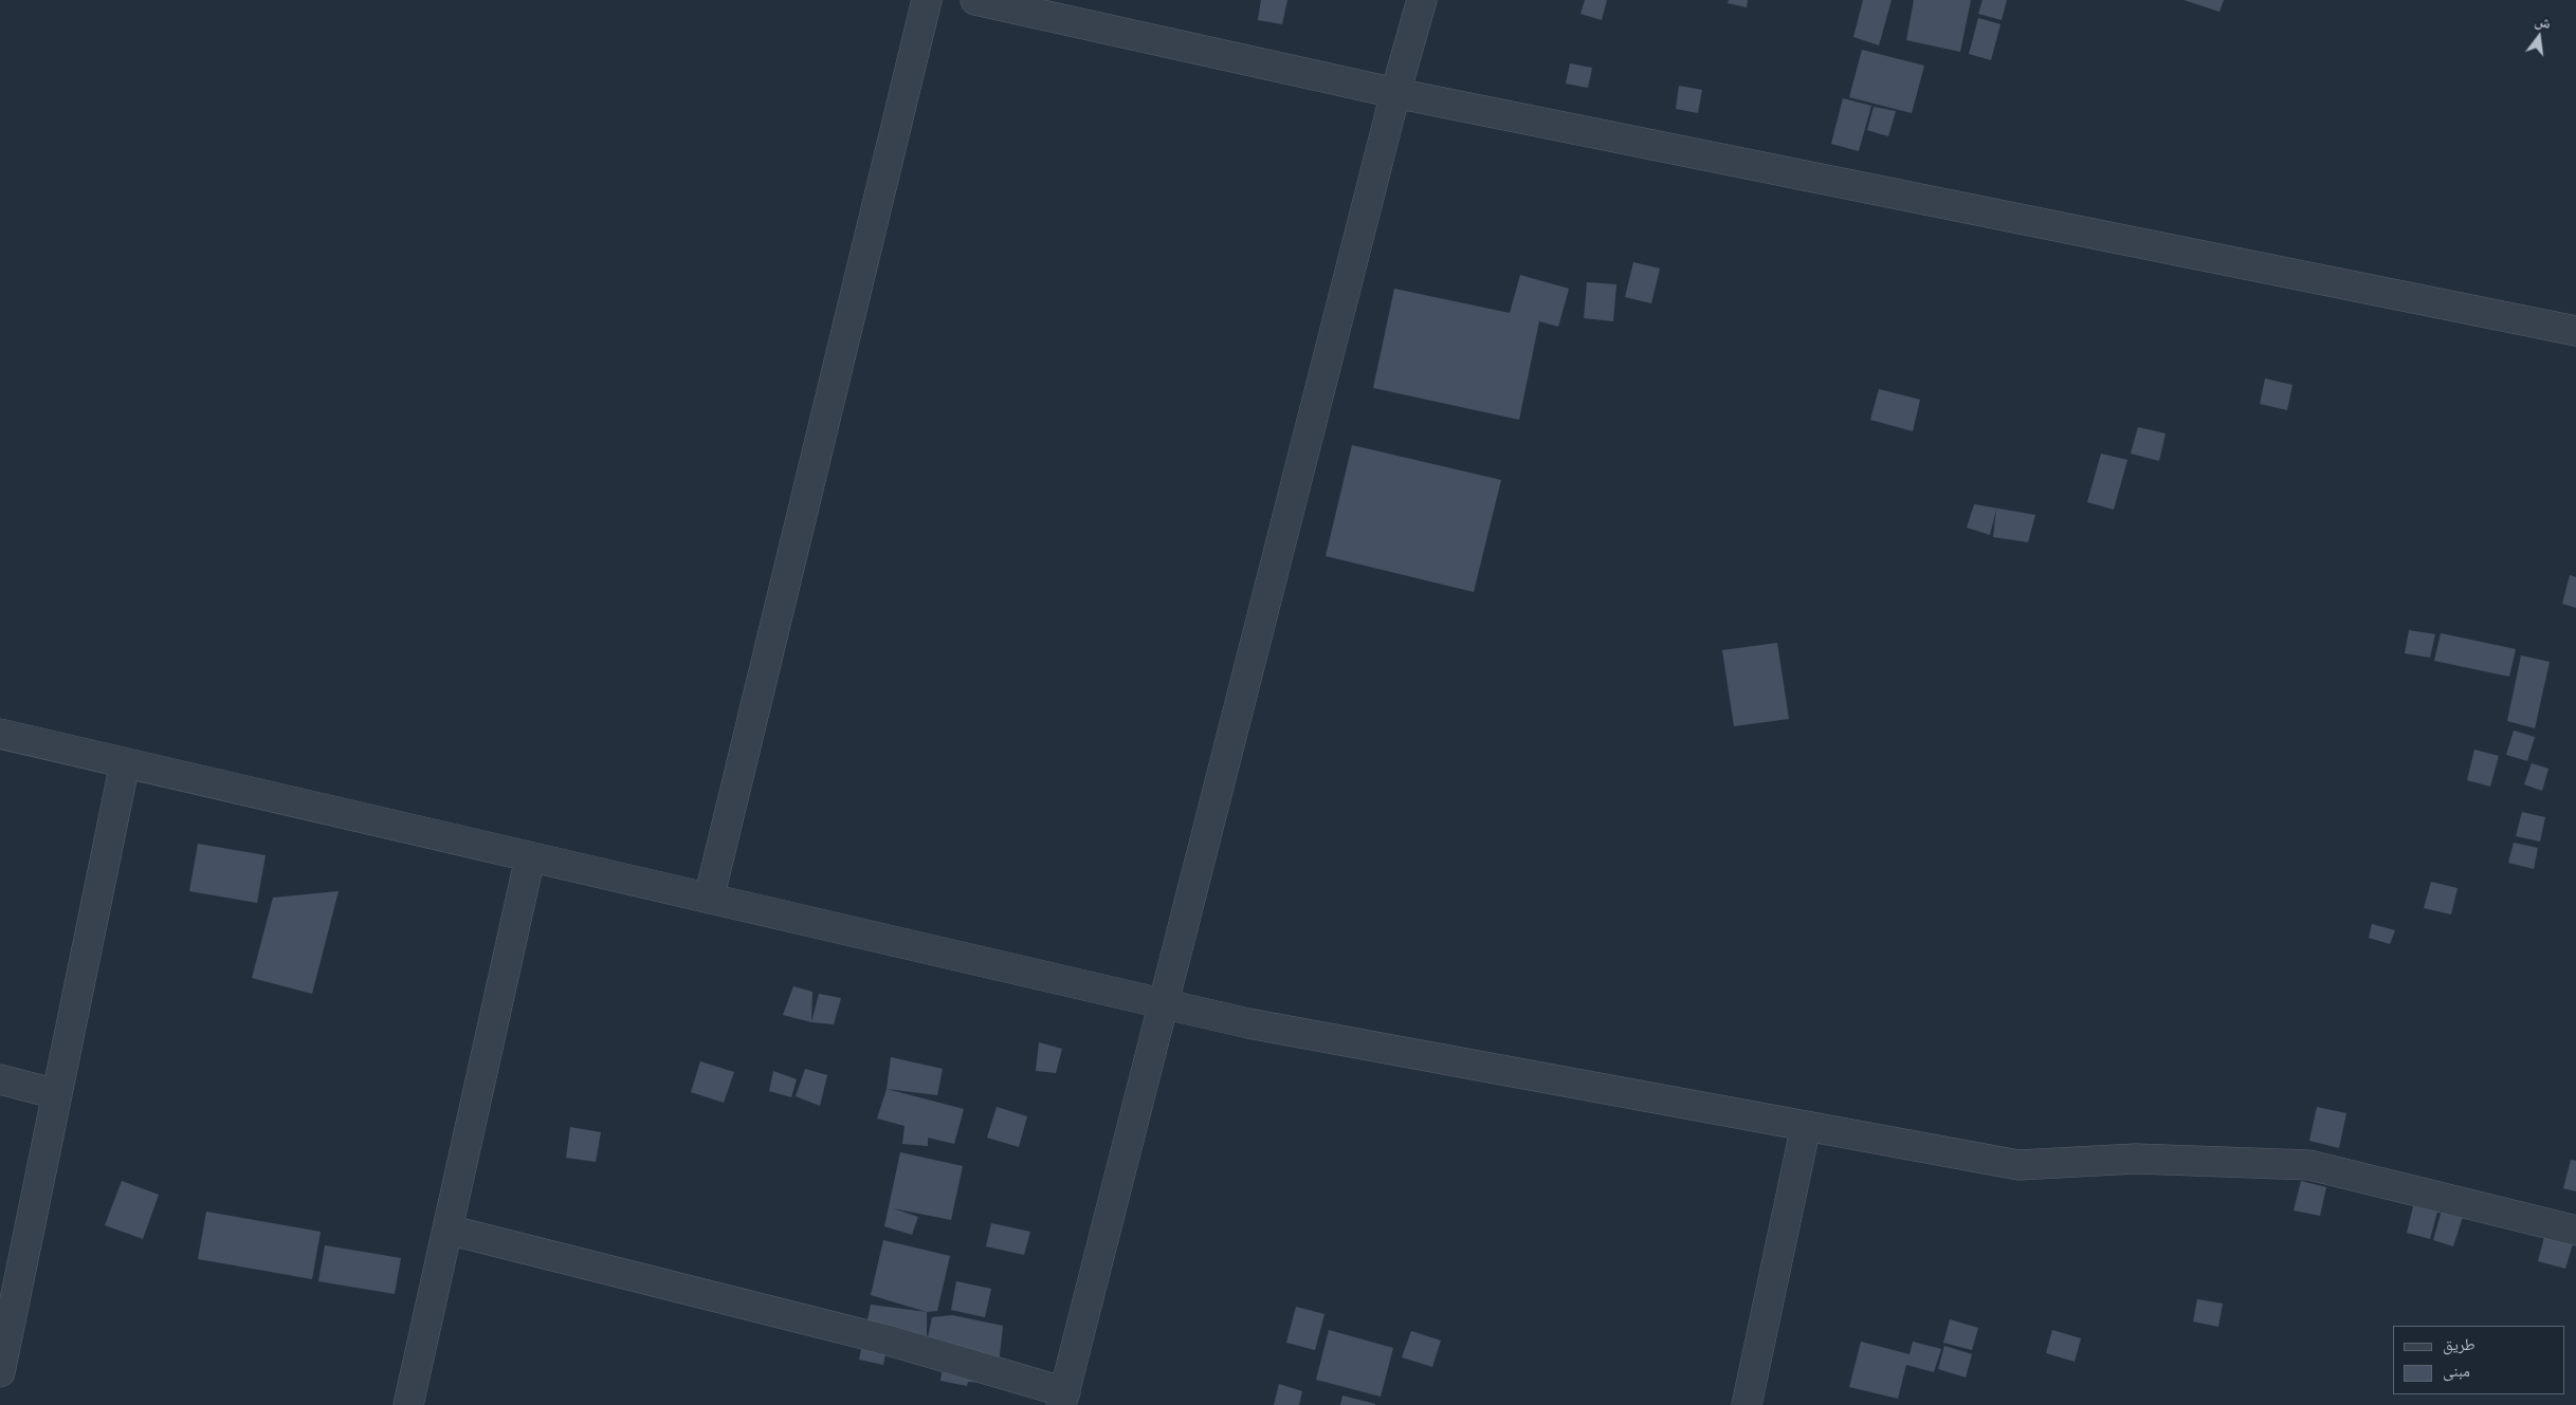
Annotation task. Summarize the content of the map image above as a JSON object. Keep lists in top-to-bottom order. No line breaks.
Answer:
{"legend":["طريق","مبنى"],"north":"top"}
